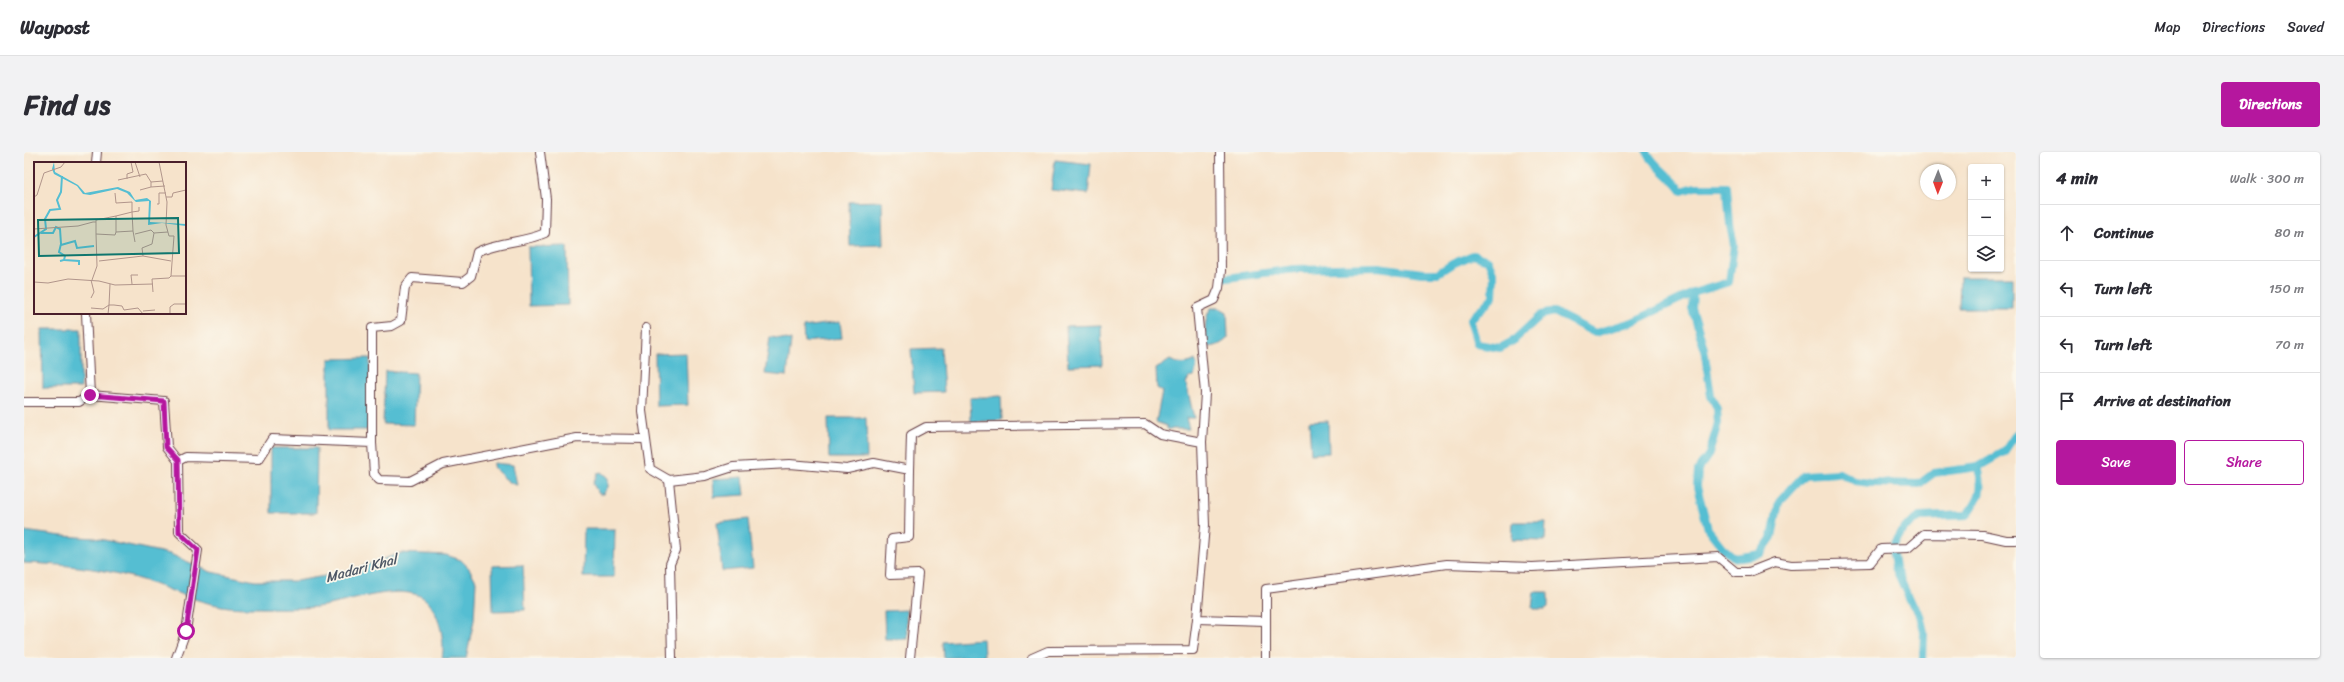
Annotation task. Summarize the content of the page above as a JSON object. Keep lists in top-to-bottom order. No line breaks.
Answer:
{"water":["Madari Khal"],"north":"bottom","page":{"header":"Waypost","nav":["Map","Directions","Saved"],"title":"Find us","buttons":["Directions",["Save","Share"]],"heading":["4 min","Walk · 300 m"],"map_buttons":["+","−"],"list":[["Continue","80 m"],["Turn left","150 m"],["Turn left","70 m"],"Arrive at destination"]}}
